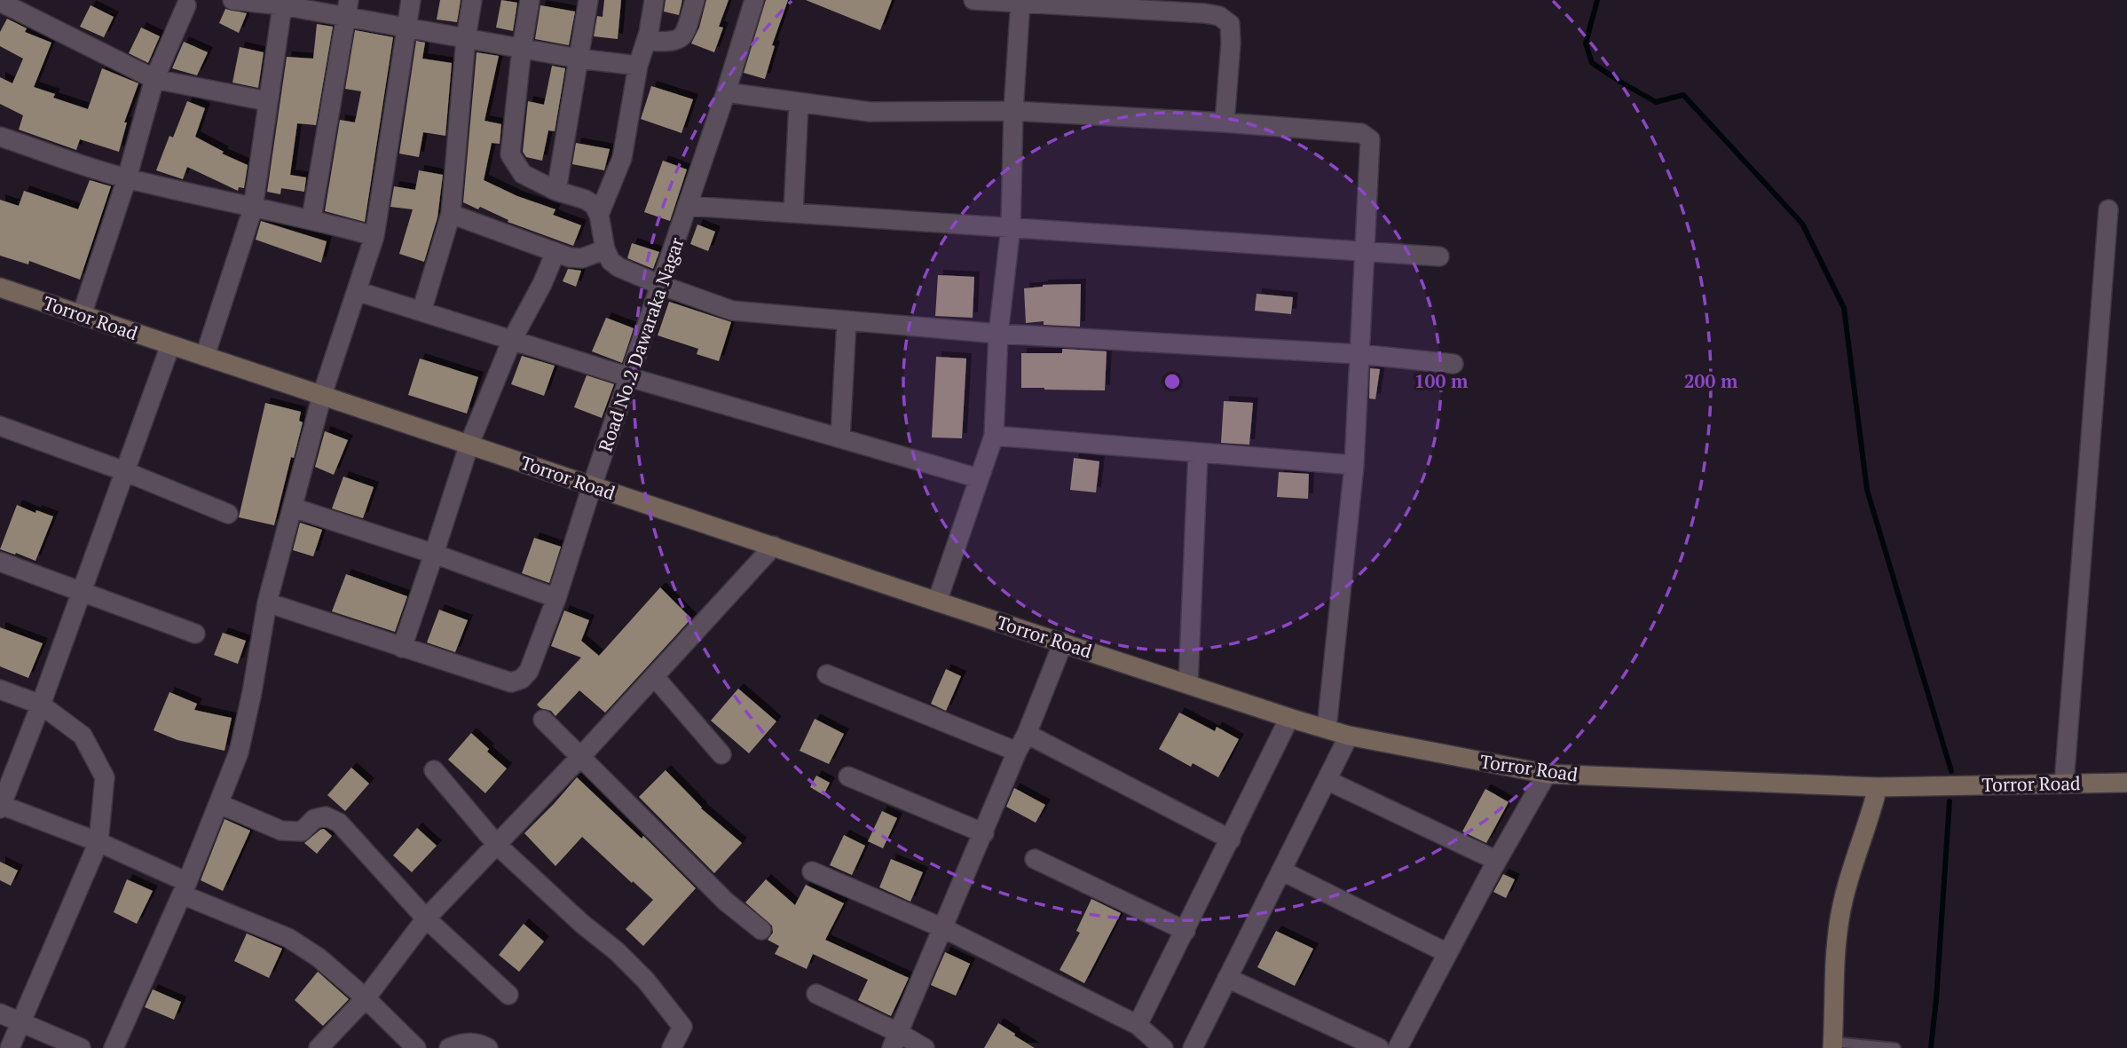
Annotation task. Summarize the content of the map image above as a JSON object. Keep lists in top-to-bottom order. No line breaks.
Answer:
{"streets":{"street":["Torror Road","Road No.2 Dawaraka Nagar"]},"crossings":[["Torror Road","Road No.2 Dawaraka Nagar"]],"rings":["100 m","200 m"]}
